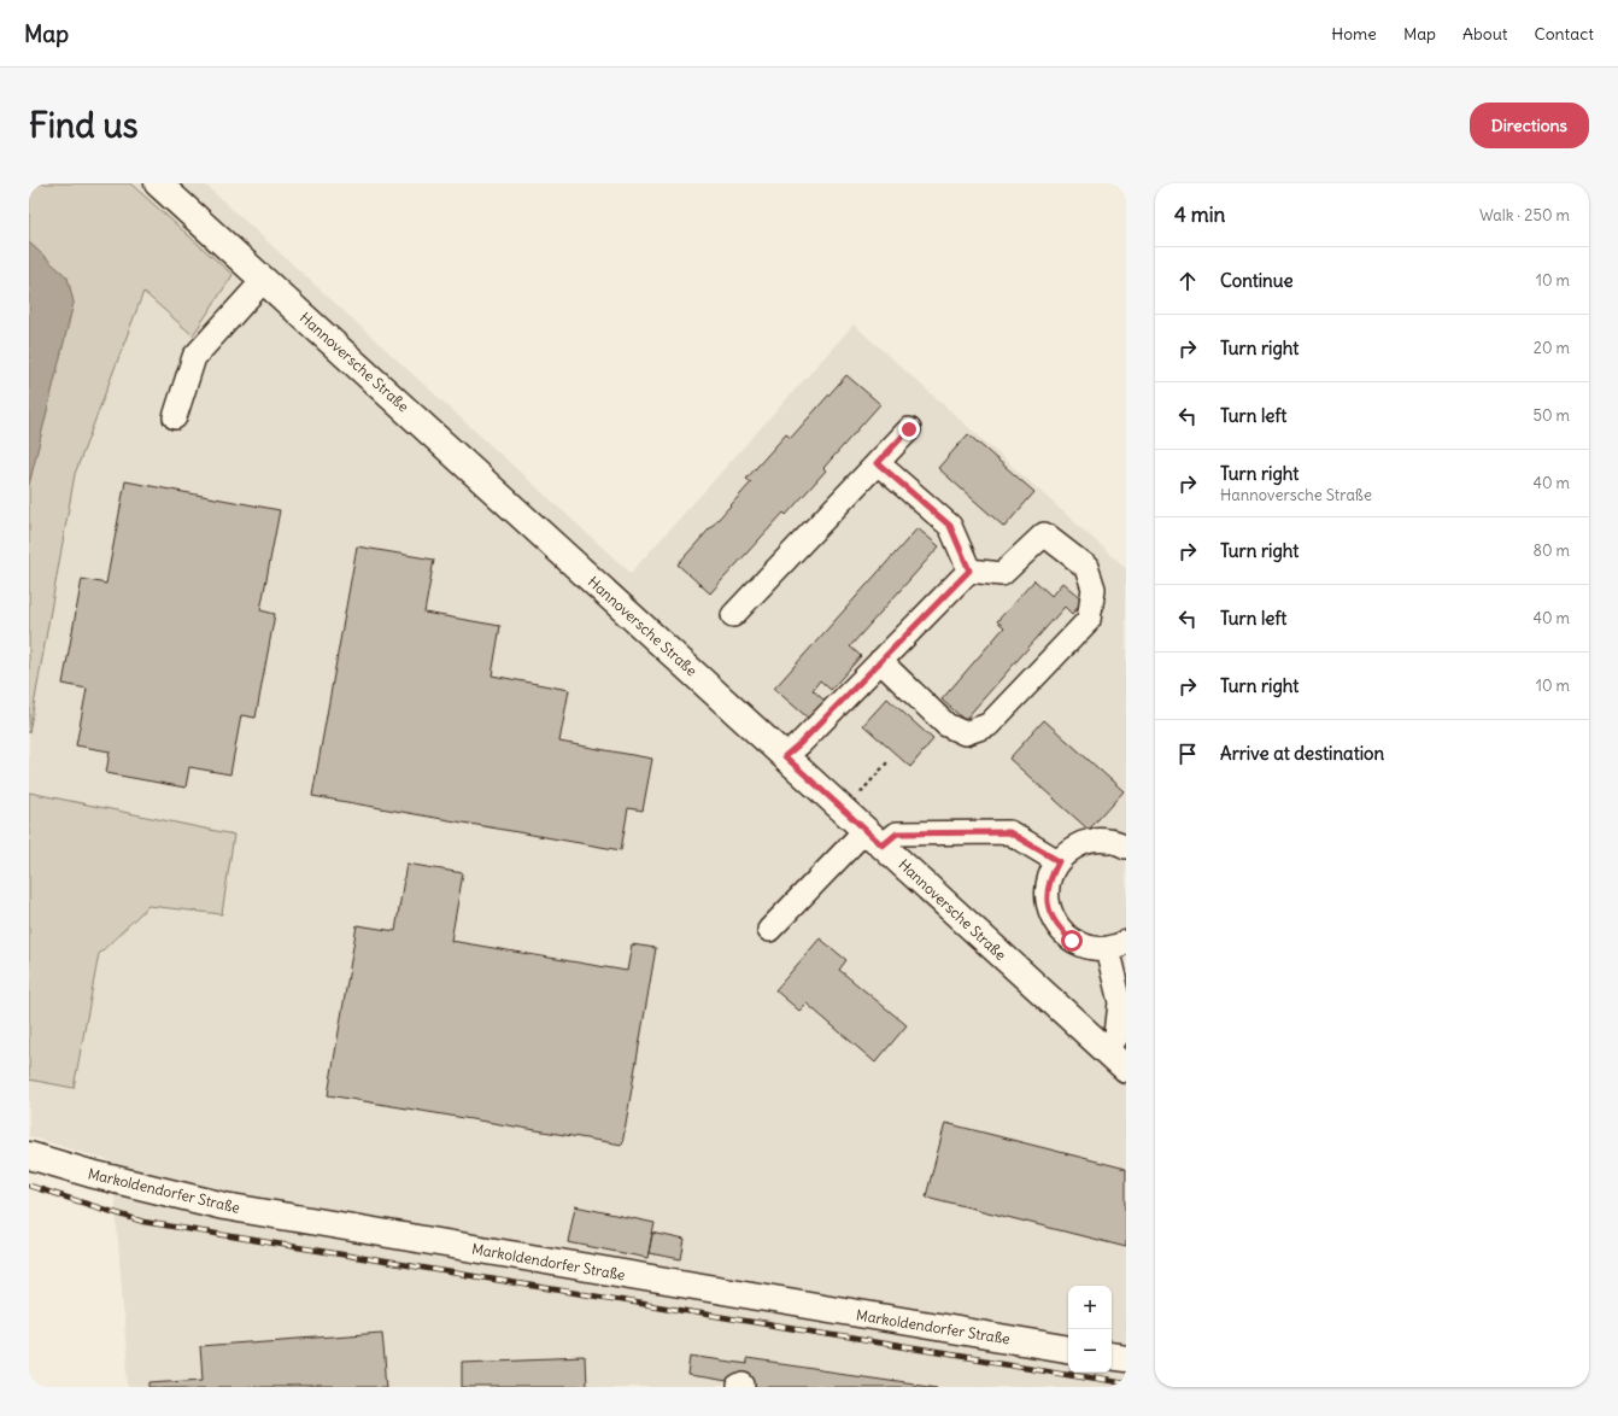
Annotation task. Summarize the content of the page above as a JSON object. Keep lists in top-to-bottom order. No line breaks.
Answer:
{"streets":{"main road":["Hannoversche Straße","Markoldendorfer Straße"]},"page":{"header":"Map","nav":["Home","Map","About","Contact"],"buttons":"Directions","title":"Find us","heading":["4 min","Walk · 250 m"],"list":[["Continue","10 m"],["Turn right","20 m"],["Turn left","50 m"],["Turn right","Hannoversche Straße","40 m"],["Turn right","80 m"],["Turn left","40 m"],["Turn right","10 m"],"Arrive at destination"],"map_buttons":["+","−"]}}
